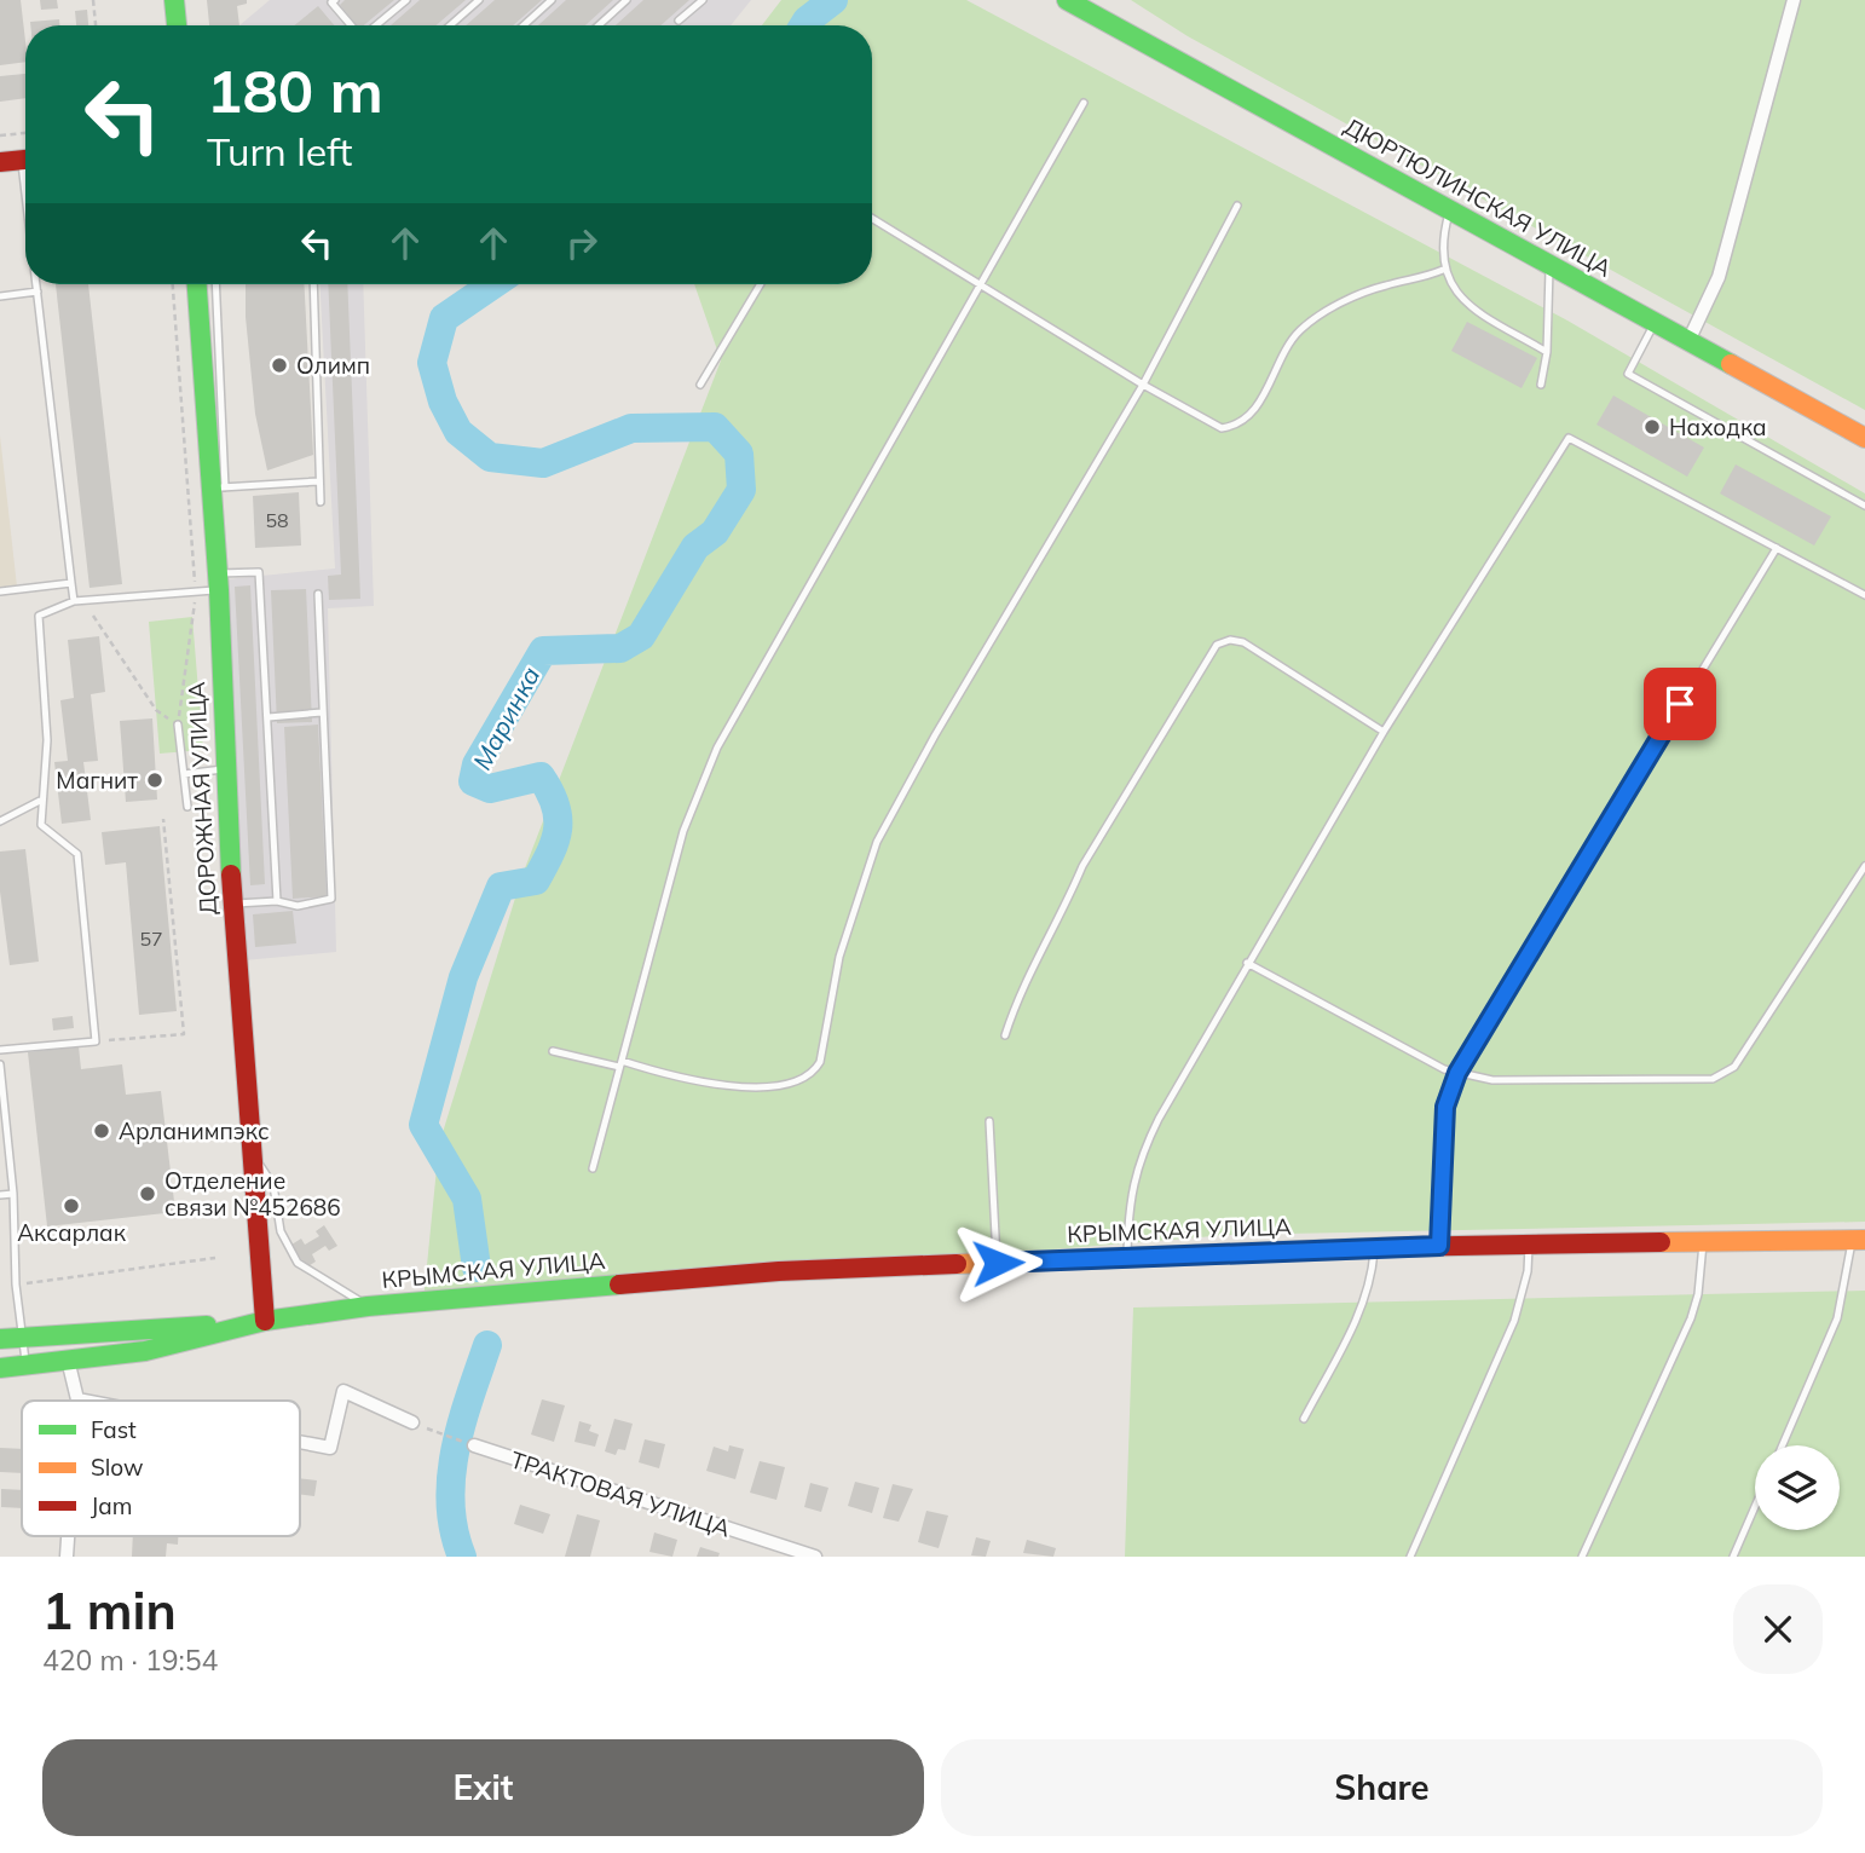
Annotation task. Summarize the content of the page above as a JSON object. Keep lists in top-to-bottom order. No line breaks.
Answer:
{"streets":{"main road":["ДЮРТЮЛИНСКАЯ УЛИЦА","ДОРОЖНАЯ УЛИЦА","КРЫМСКАЯ УЛИЦА"],"street":["ТРАКТОВАЯ УЛИЦА"]},"crossings":[["ДОРОЖНАЯ УЛИЦА","КРЫМСКАЯ УЛИЦА"]],"water":["Маринка"],"places":["Олимп","Находка","Магнит","Арланимпэкс","Отделение связи №452686","Аксарлак"],"house_numbers":["58","57"],"legend":["Fast","Slow","Jam"],"page":{"turn":["180 m","Turn left"],"heading":["1 min","420 m · 19:54"],"buttons":["Exit","Share"]}}
